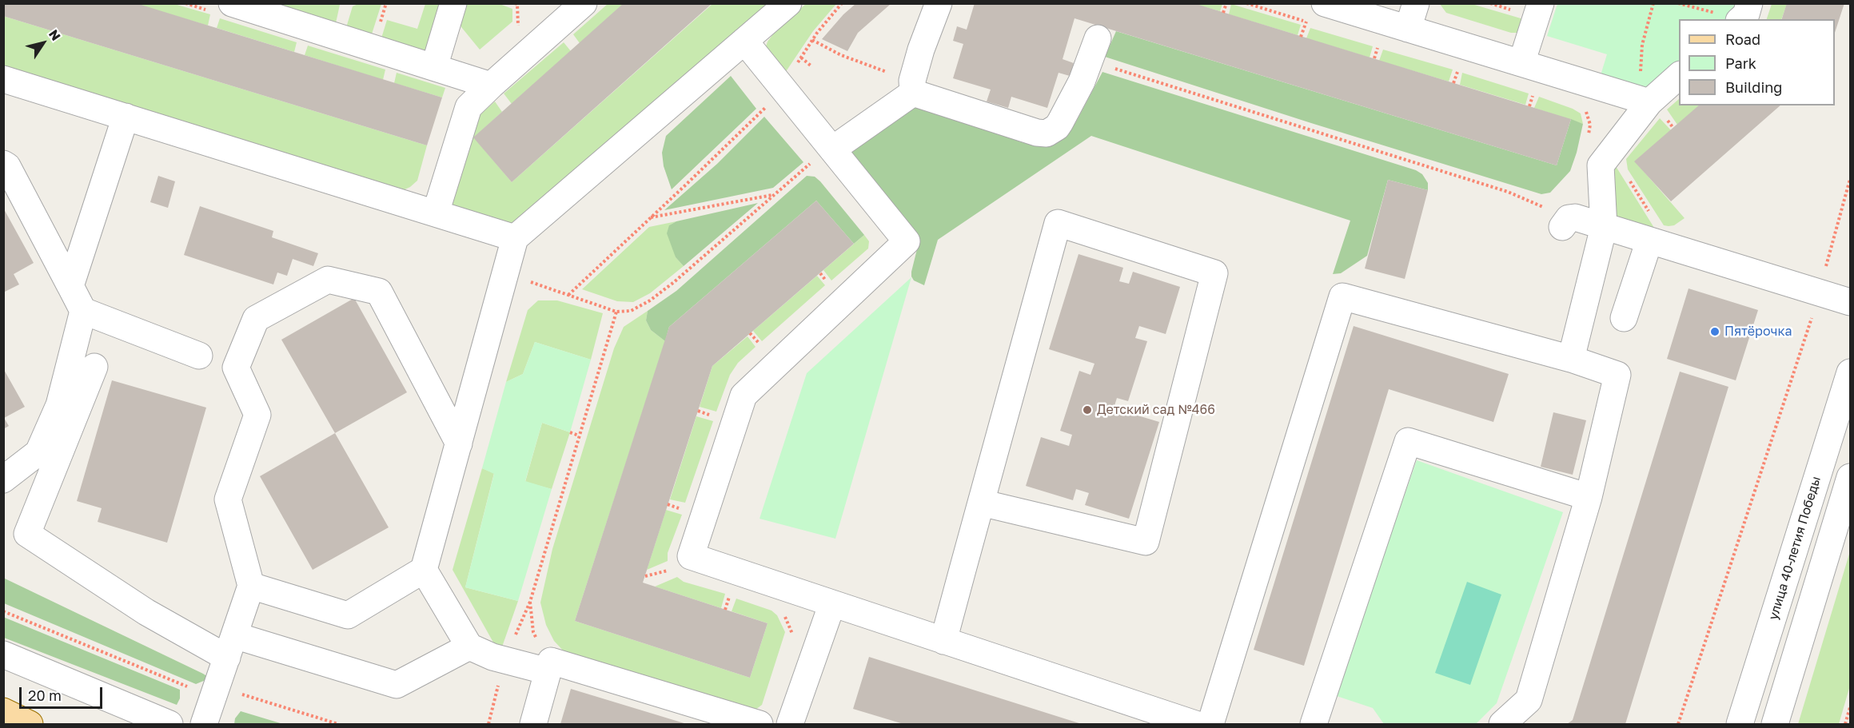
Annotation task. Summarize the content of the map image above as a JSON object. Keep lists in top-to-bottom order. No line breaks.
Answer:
{"streets":{"street":["улица 40-летия Победы"]},"places":["Пятёрочка","Детский сад №466"],"legend":["Road","Park","Building"],"scale_bar":"20 m","north":"top right"}
